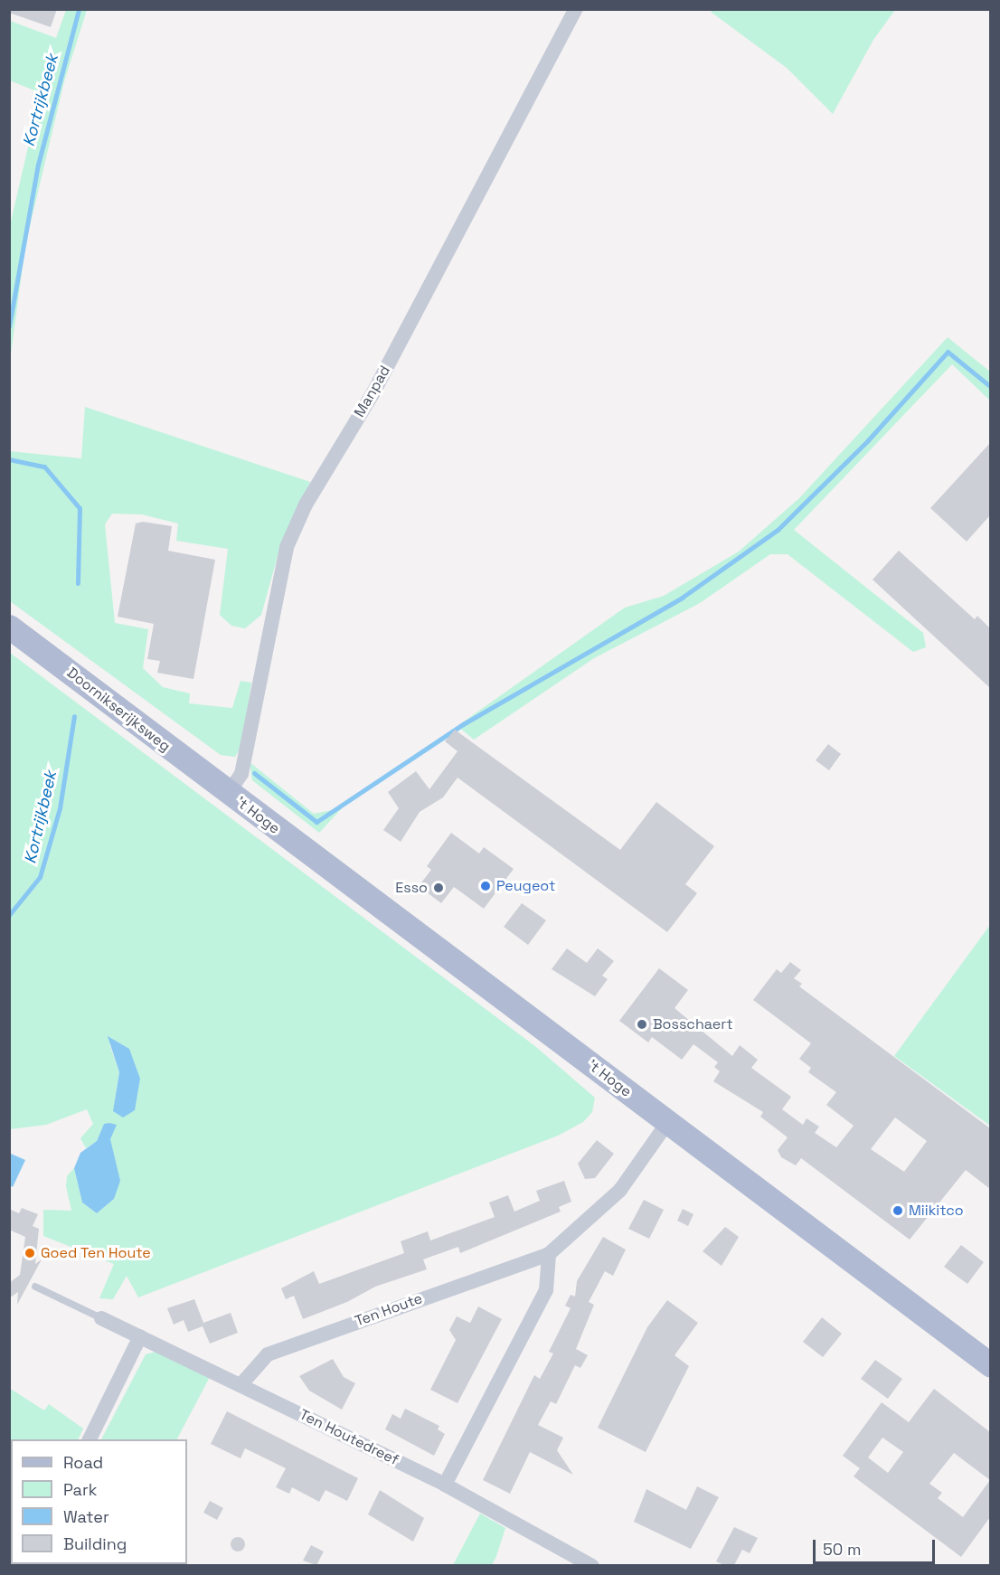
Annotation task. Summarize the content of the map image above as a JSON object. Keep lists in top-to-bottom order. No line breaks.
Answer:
{"streets":{"main road":["Doornikserijksweg","'t Hoge"],"street":["Manpad","Ten Houte","Ten Houtedreef"]},"crossings":[["Manpad","Doornikserijksweg"],["Manpad","'t Hoge"],["Doornikserijksweg","'t Hoge"],["'t Hoge","Ten Houte"],["Ten Houte","Ten Houtedreef"]],"water":["Kortrijkbeek"],"places":["Peugeot","Esso","Bosschaert","Miikitco","Goed Ten Houte"],"legend":["Road","Park","Water","Building"],"scale_bar":"50 m"}
